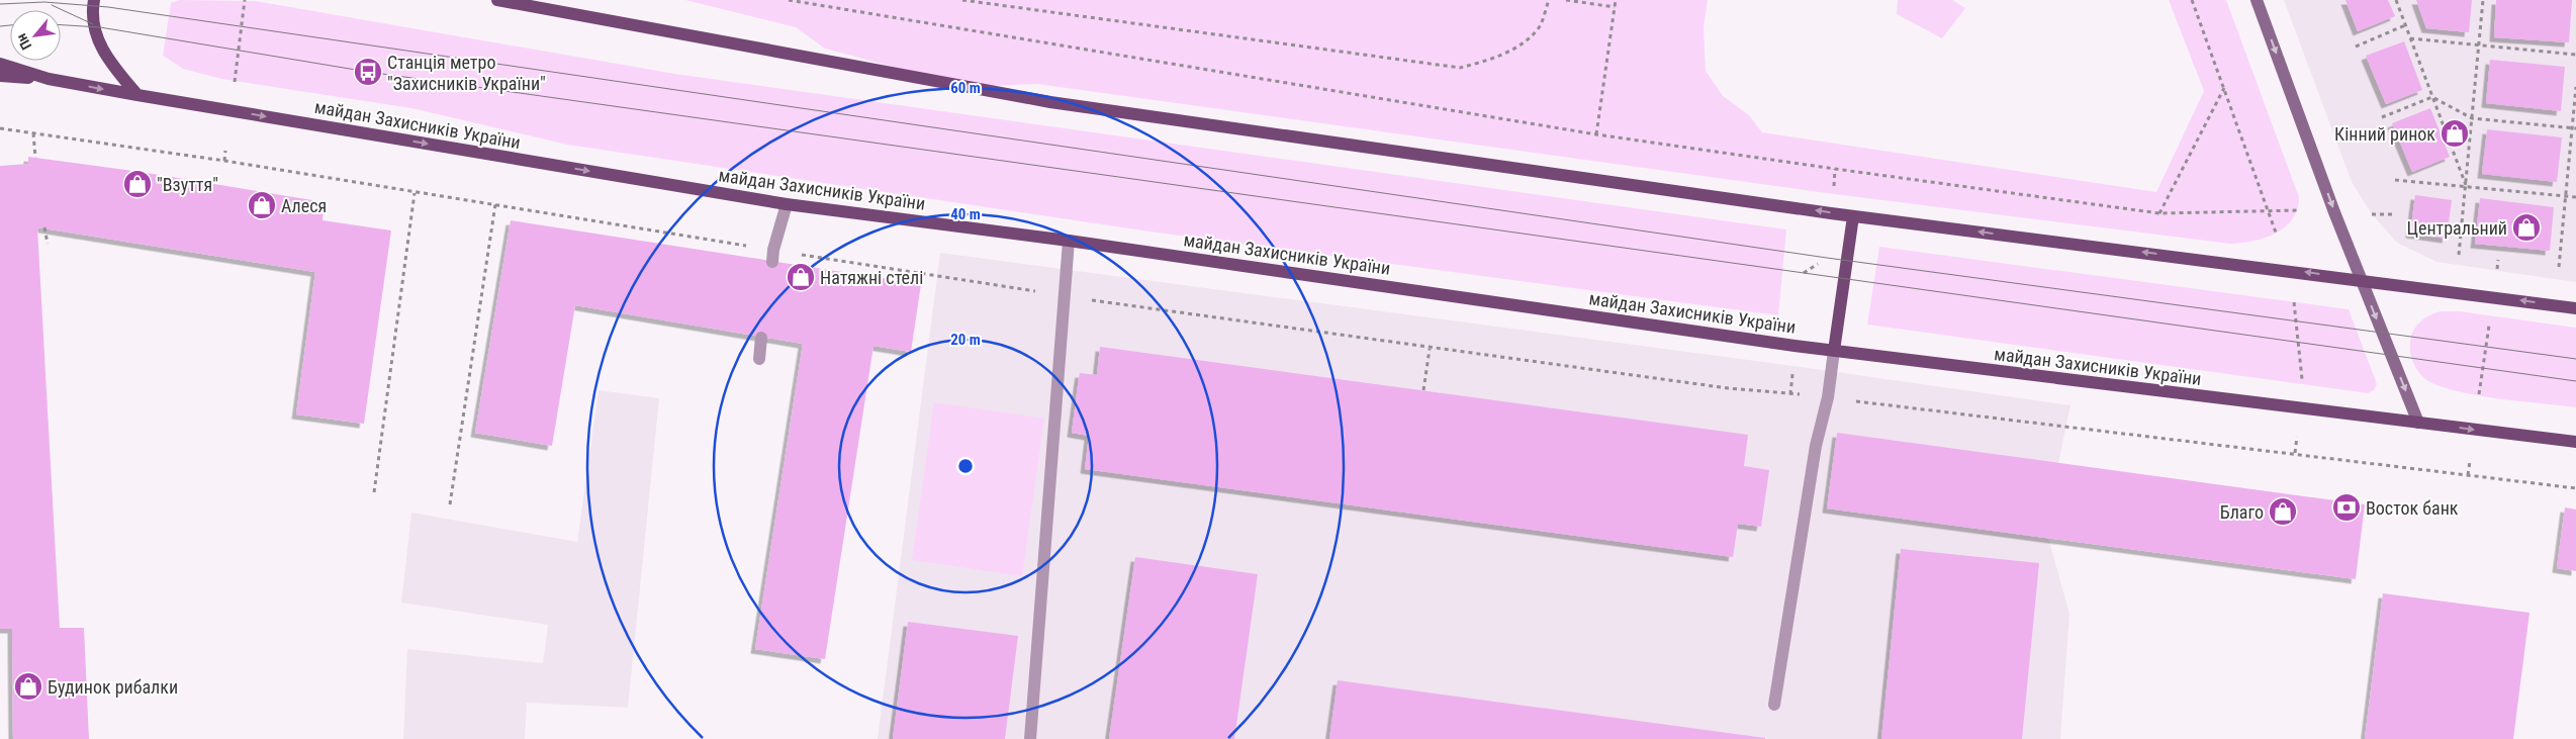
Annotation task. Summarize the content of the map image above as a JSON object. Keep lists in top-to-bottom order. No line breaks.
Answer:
{"streets":{"main road":["майдан Захисників України"]},"places":{"bus stop":["Станція метро \"Захисникiв України\""],"shop":["Кінний ринок","\"Взуття\"","Алеся","Центральний","Натяжні стелі","Благо","Будинок рибалки"],"bank":["Восток банк"]},"north":"bottom left","rings":["60 m","40 m","20 m"]}
